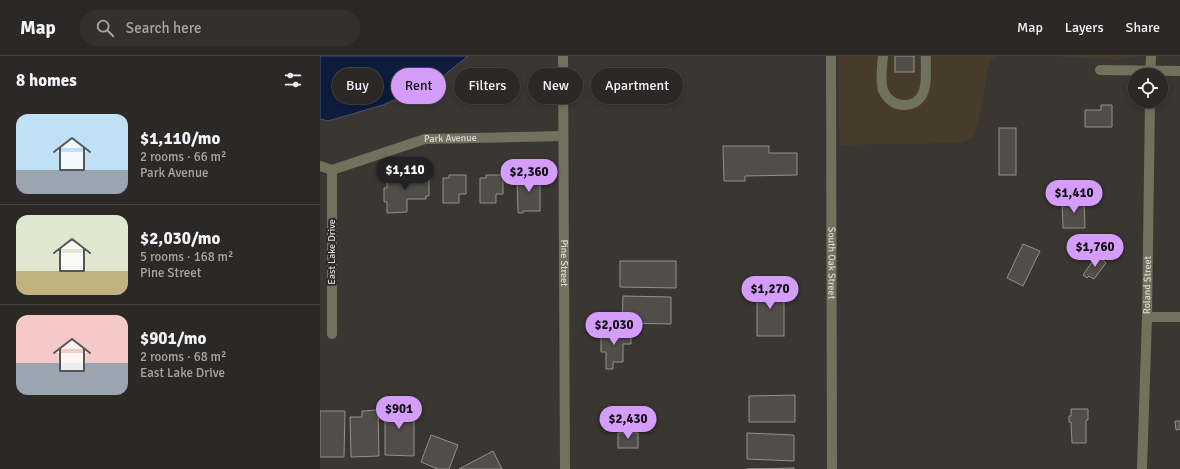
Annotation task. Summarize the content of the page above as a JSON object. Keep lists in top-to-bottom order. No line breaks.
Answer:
{"streets":{"street":["Park Avenue","East Lake Drive","South Oak Street","Pine Street","Roland Street"]},"crossings":[["Park Avenue","East Lake Drive"],["Park Avenue","Pine Street"]],"page":{"header":"Map","search":"Search here","nav":["Map","Layers","Share"],"heading":"8 homes","chip":["Buy","Rent","Filters","New","Apartment"],"list":[{"name":"$1,110/mo","note":"2 rooms · 66 m² · Park Avenue"},{"name":"$2,030/mo","note":"5 rooms · 168 m² · Pine Street"},{"name":"$901/mo","note":"2 rooms · 68 m² · East Lake Drive"}],"price":["$1,110","$2,360","$1,410","$1,760","$1,270","$2,030","$901","$2,430"]}}
